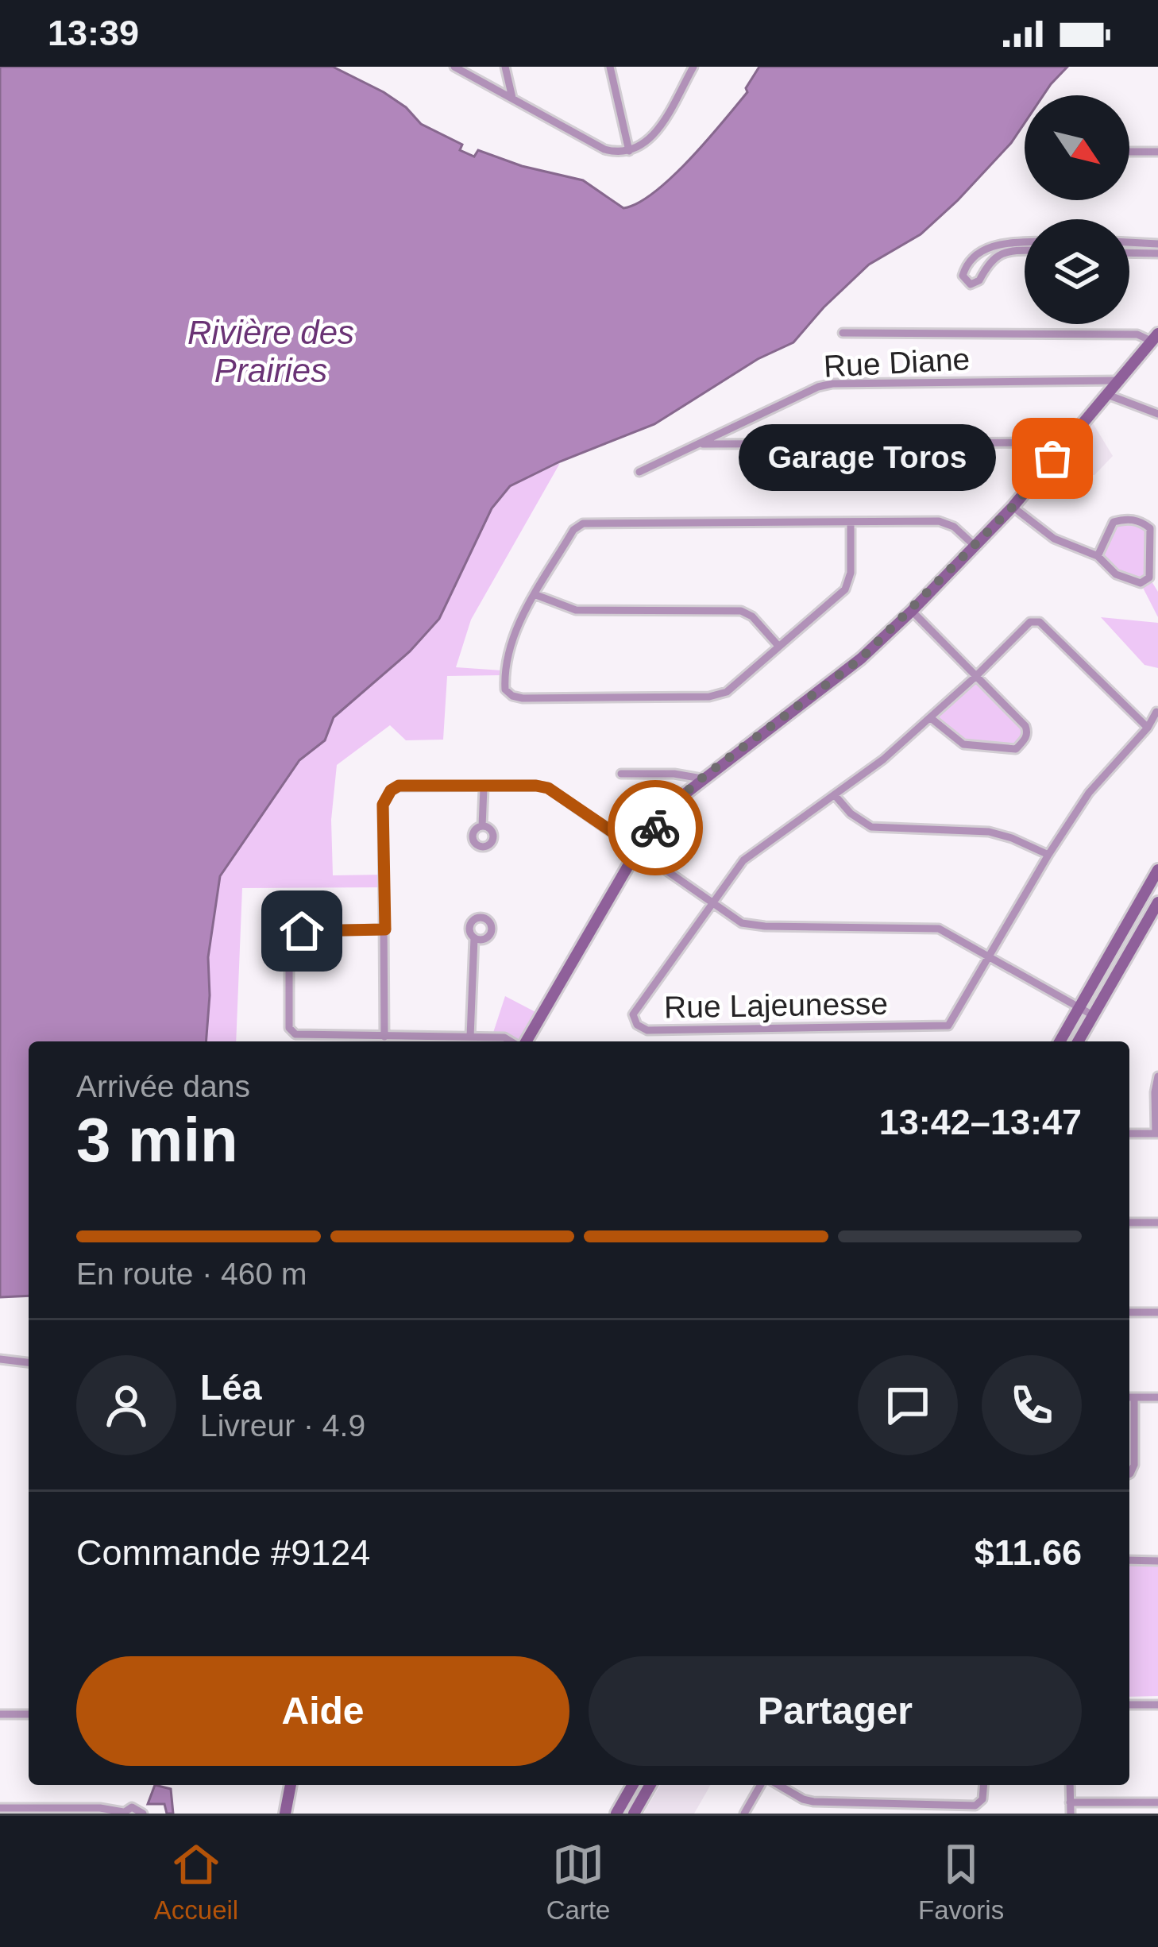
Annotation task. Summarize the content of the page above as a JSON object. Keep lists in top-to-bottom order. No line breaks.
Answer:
{"streets":{"street":["Rue Diane","Rue Lajeunesse"]},"water":["Rivière des Prairies"],"places":["Garage Toros"],"north":"bottom right","page":{"status":"13:39","bubble":"Garage Toros","heading":["3 min","Arrivée dans","13:42–13:47"],"panel":["Léa","Livreur · 4.9","Commande #9124","$11.66"],"bar":"En route · 460 m","buttons":["Aide","Partager"],"tabs":["Accueil","Carte","Favoris"]}}
